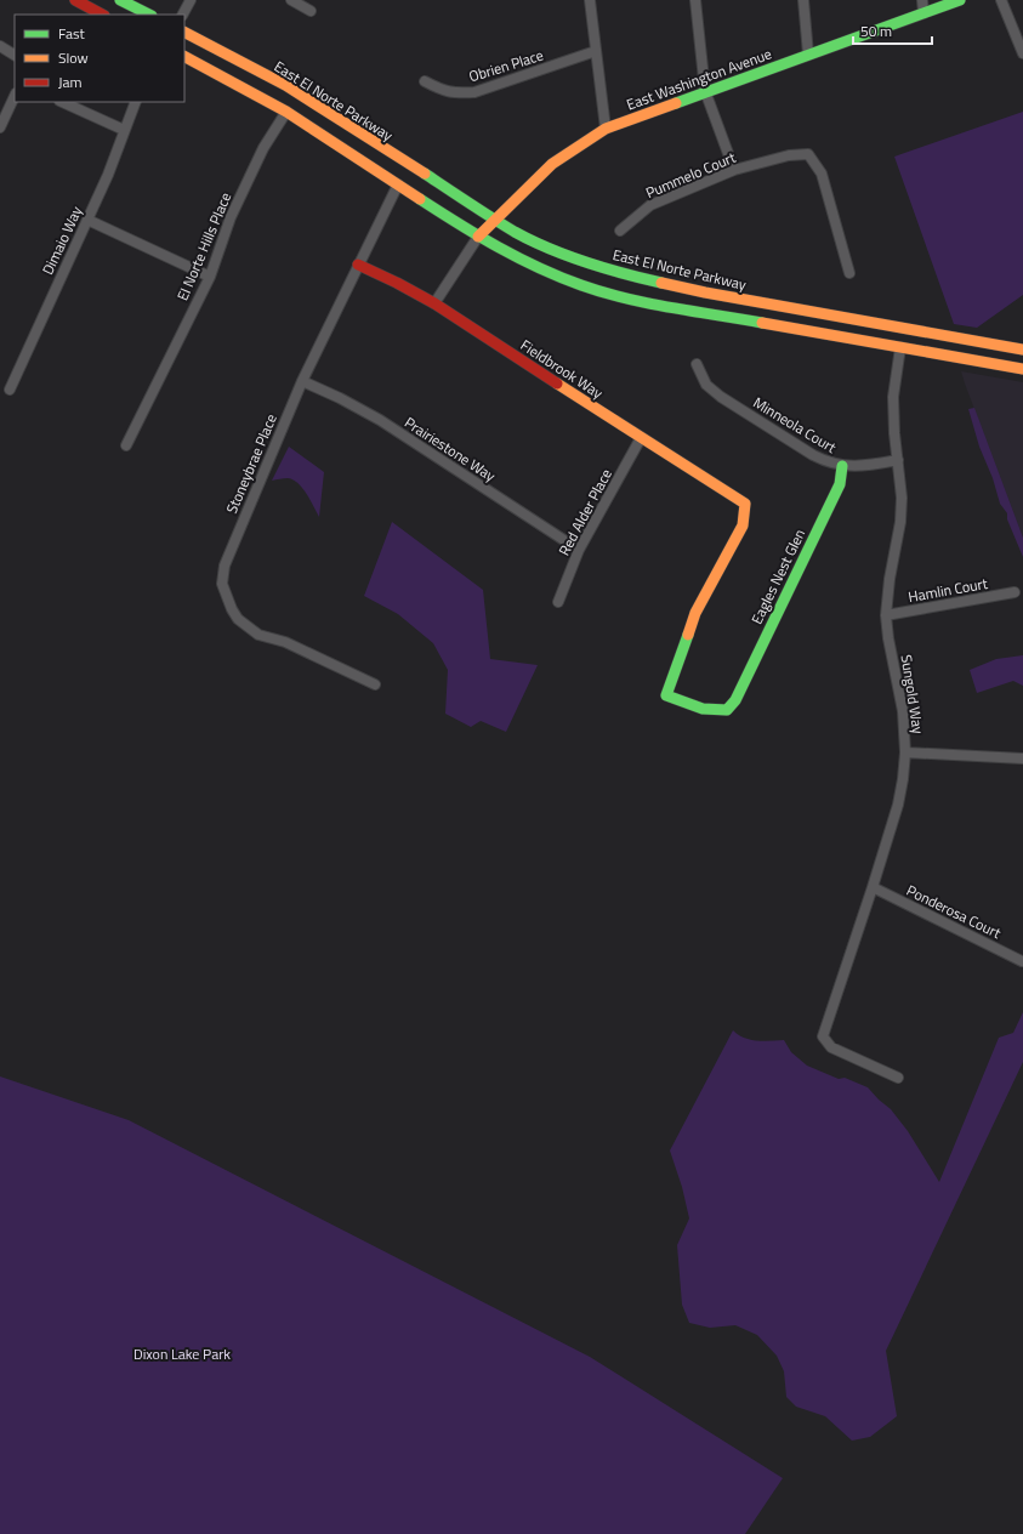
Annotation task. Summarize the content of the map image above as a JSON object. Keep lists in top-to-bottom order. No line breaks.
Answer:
{"streets":{"main road":["East Washington Avenue","East El Norte Parkway","Fieldbrook Way","Eagles Nest Glen"],"street":["Obrien Place","Pummelo Court","Dimaio Way","El Norte Hills Place","Minneola Court","Prairiestone Way","Stoneybrae Place","Red Alder Place","Hamlin Court","Sungold Way","Ponderosa Court"]},"crossings":[["East Washington Avenue","East El Norte Parkway"],["Fieldbrook Way","Stoneybrae Place"],["Fieldbrook Way","Red Alder Place"],["Fieldbrook Way","Eagles Nest Glen"],["Minneola Court","Eagles Nest Glen"],["Minneola Court","Sungold Way"],["Prairiestone Way","Stoneybrae Place"],["Prairiestone Way","Red Alder Place"],["Hamlin Court","Sungold Way"],["Sungold Way","Ponderosa Court"]],"parks":["Dixon Lake Park"],"legend":["Fast","Slow","Jam"],"scale_bar":"50 m"}
